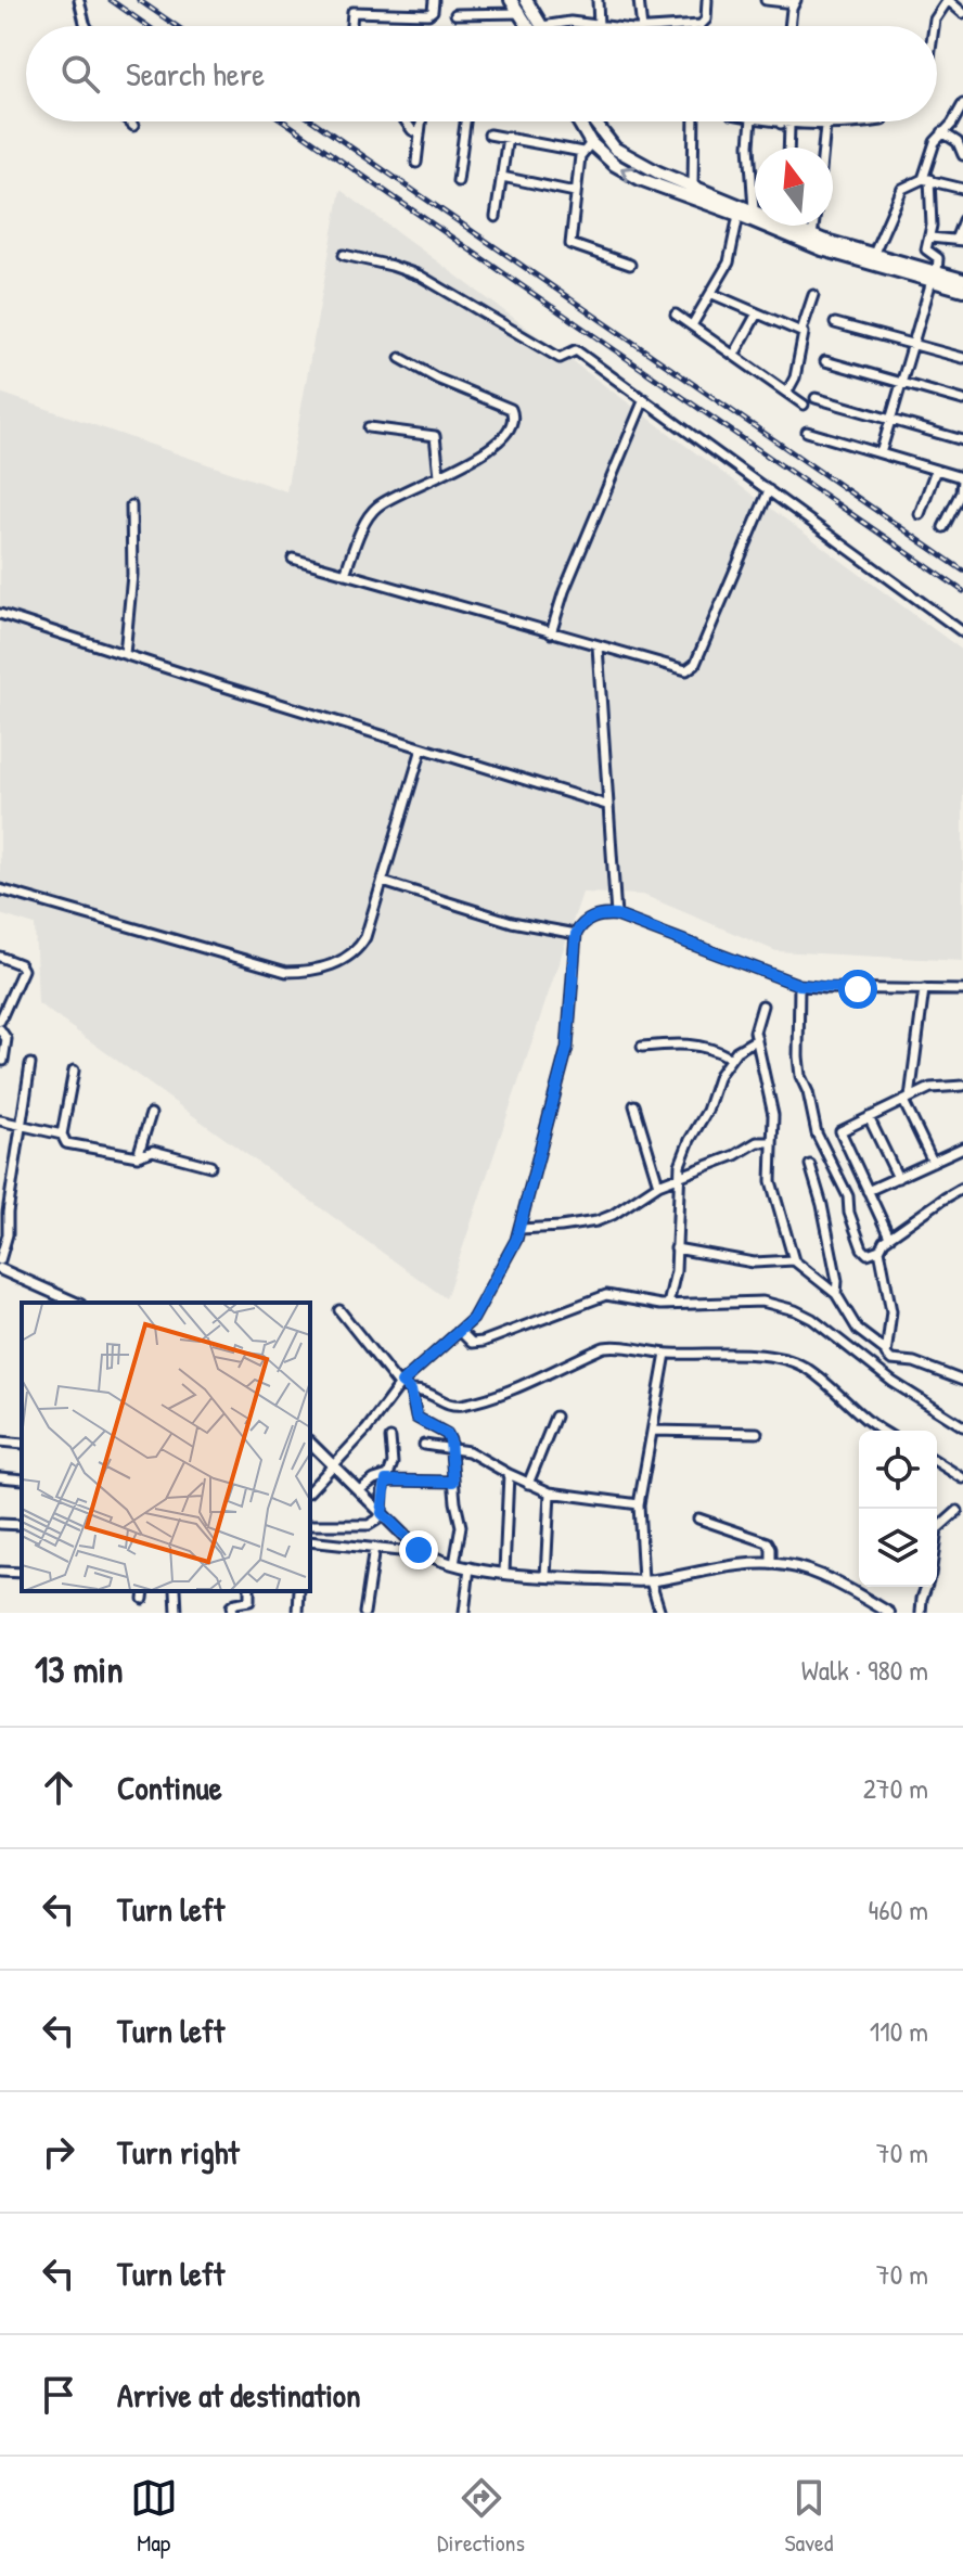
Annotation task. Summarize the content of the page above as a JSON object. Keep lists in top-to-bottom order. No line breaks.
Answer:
{"north":"top","page":{"search":"Search here","heading":["13 min","Walk · 980 m"],"list":[["Continue","270 m"],["Turn left","460 m"],["Turn left","110 m"],["Turn right","70 m"],["Turn left","70 m"],"Arrive at destination"],"nav":["Map","Directions","Saved"]}}
